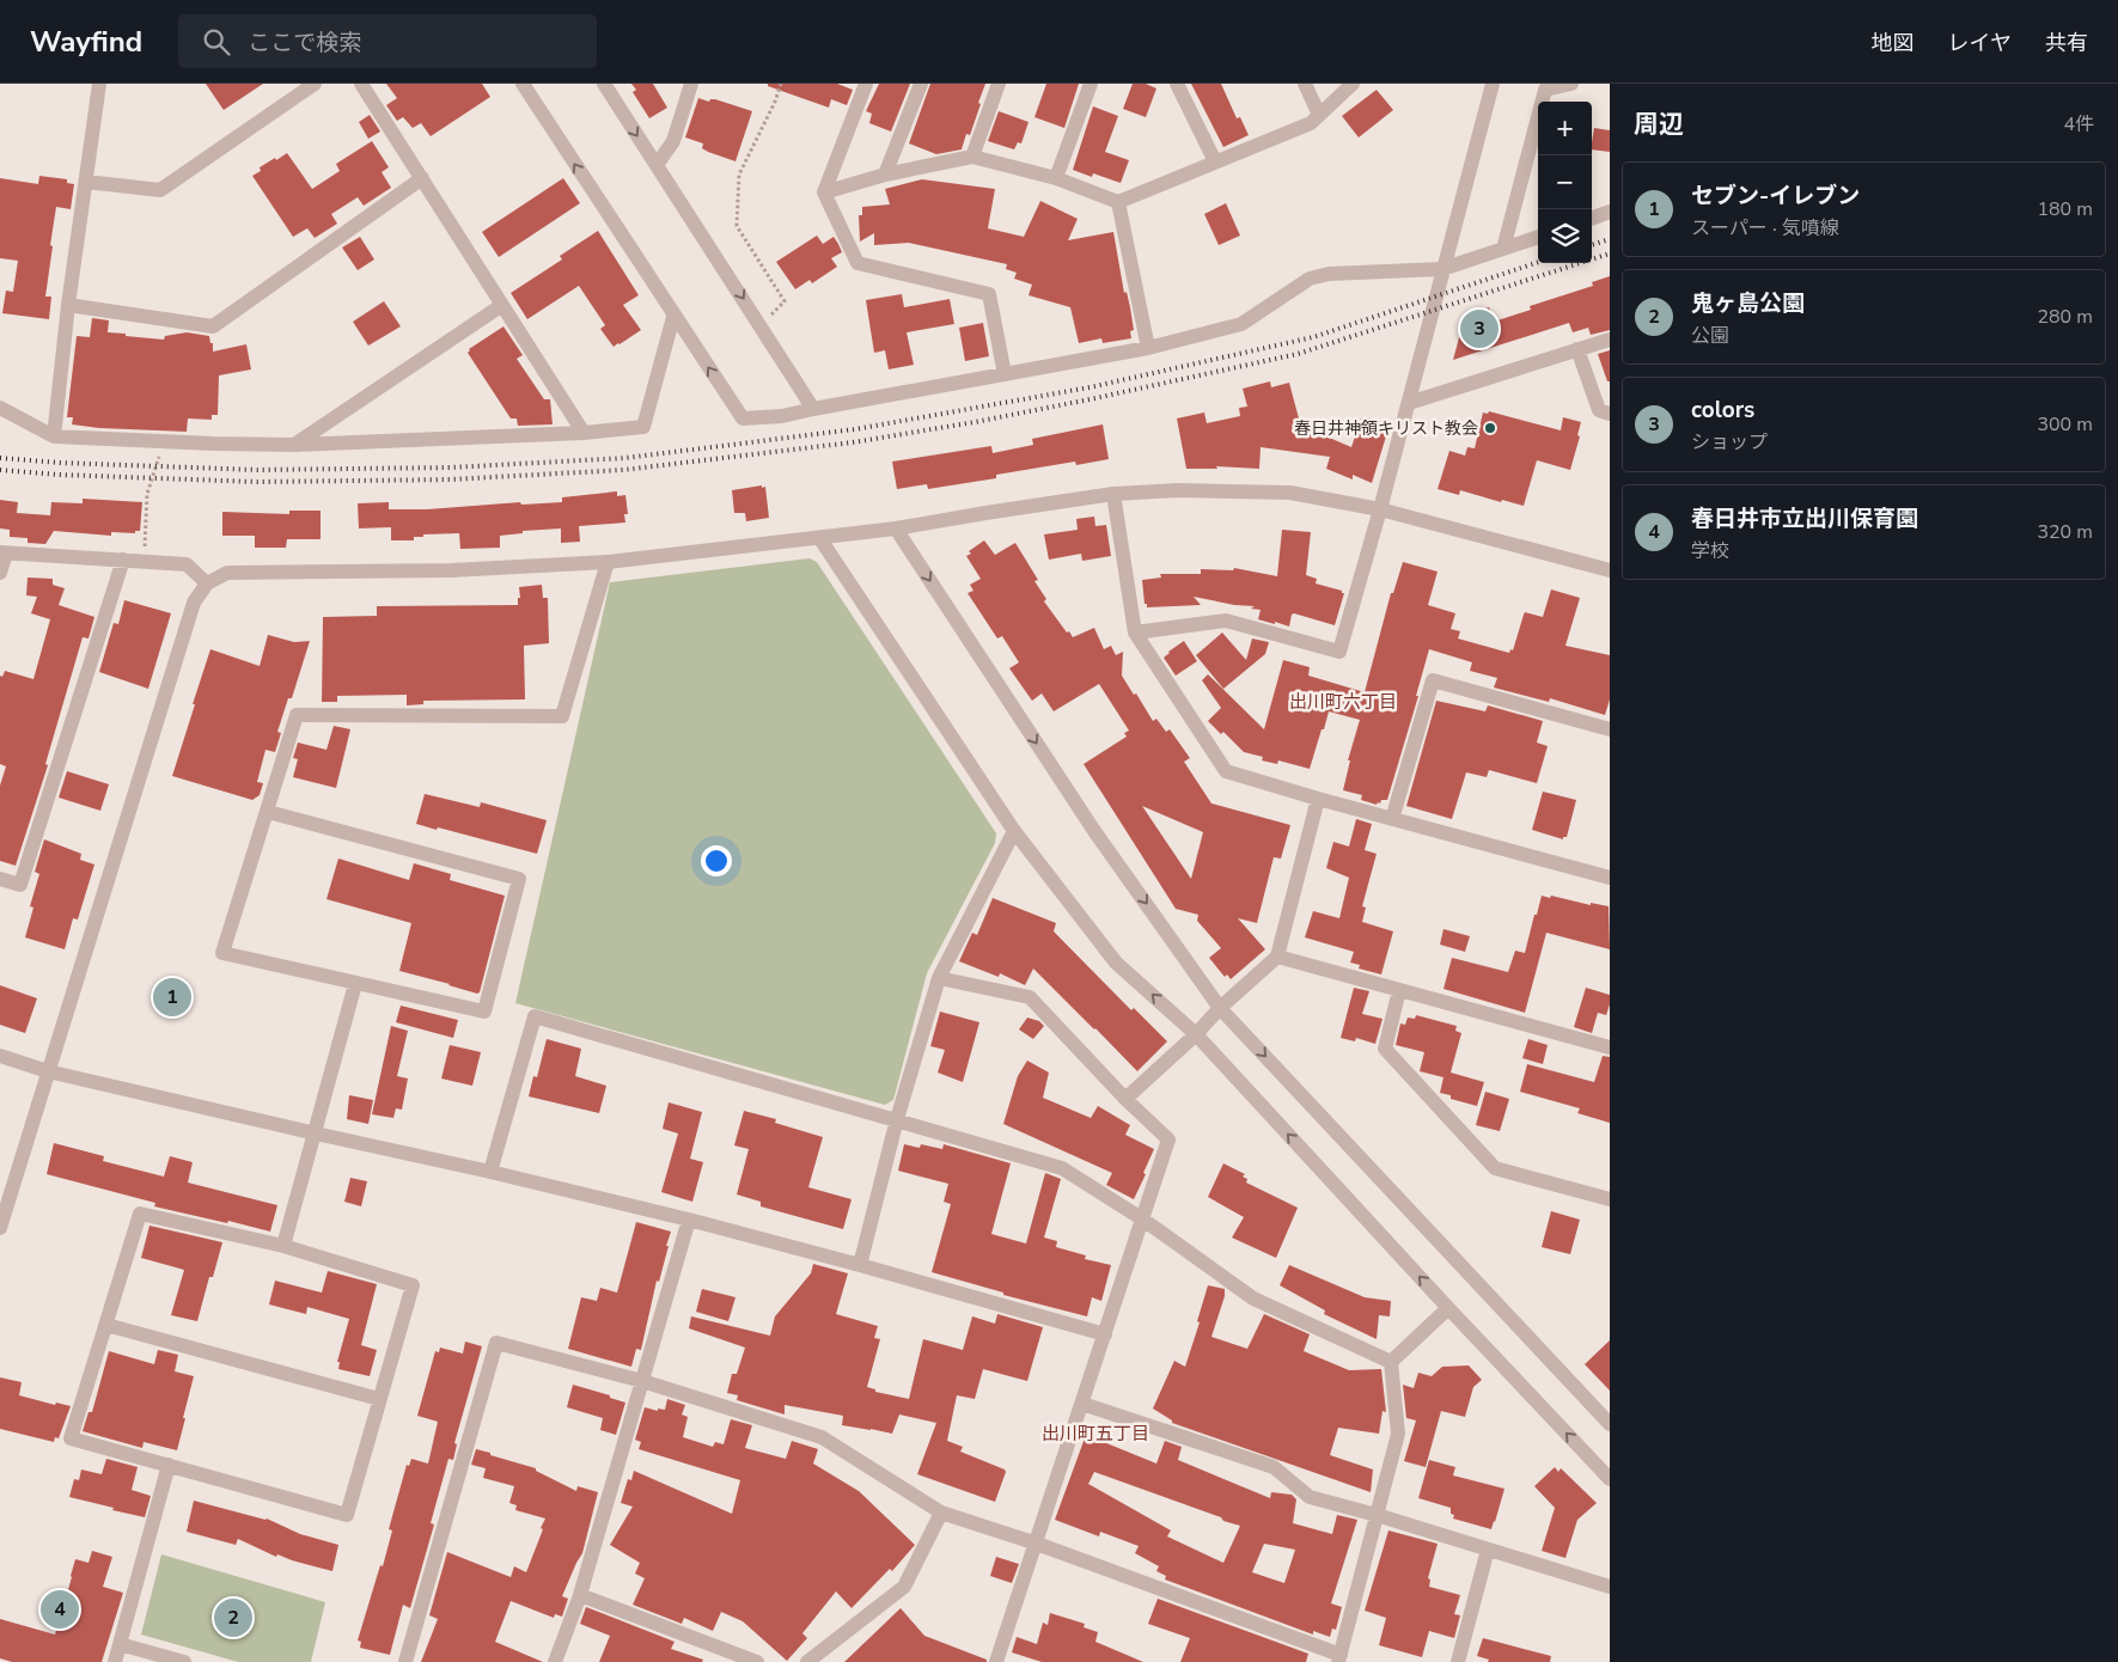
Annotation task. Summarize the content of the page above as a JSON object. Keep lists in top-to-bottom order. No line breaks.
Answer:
{"districts":["出川町六丁目","出川町五丁目"],"places":["春日井神領キリスト教会"],"page":{"header":"Wayfind","search":"ここで検索","nav":["地図","レイヤ","共有"],"heading":["周辺","4件"],"map_buttons":["+","−"],"list":[{"mark":"1","name":"セブン-イレブン","note":"スーパー · 気噴線","value":"180 m"},{"mark":"2","name":"鬼ヶ島公園","note":"公園","value":"280 m"},{"mark":"3","name":"colors","note":"ショップ","value":"300 m"},{"mark":"4","name":"春日井市立出川保育園","note":"学校","value":"320 m"}],"pins":["3","1","4","2"]}}
